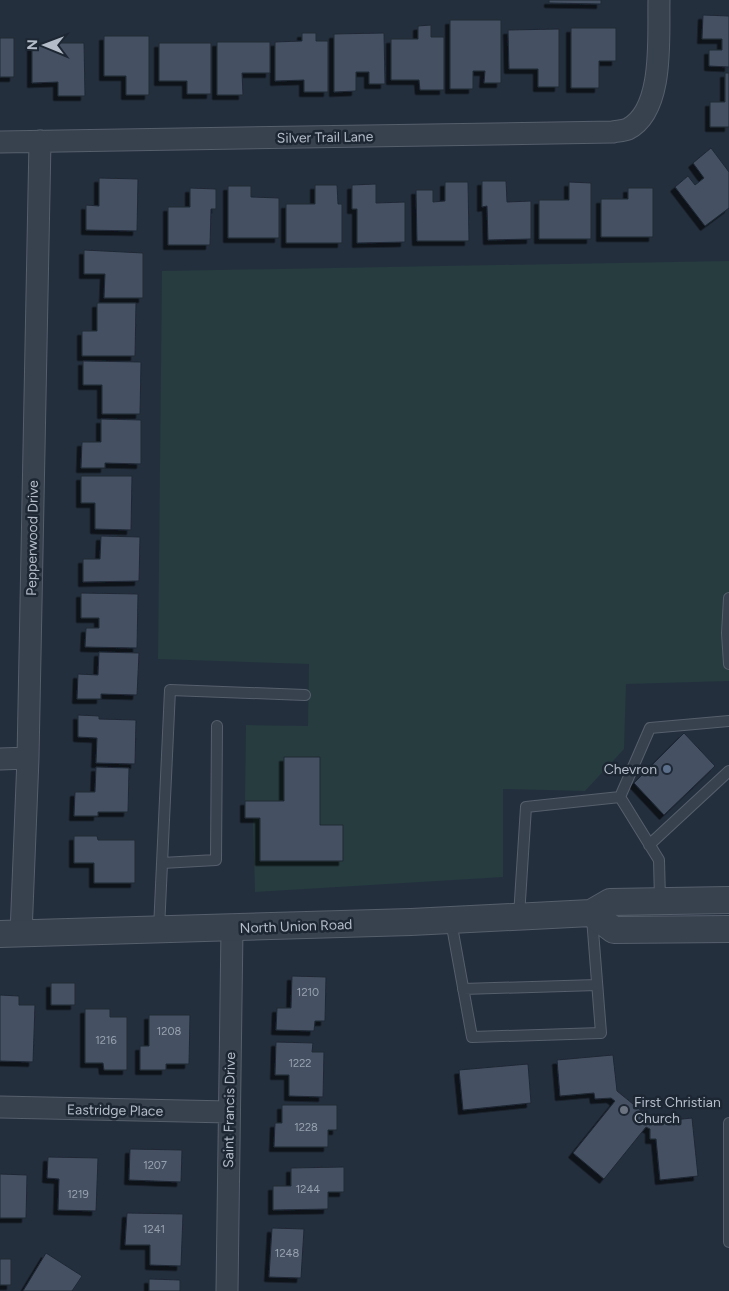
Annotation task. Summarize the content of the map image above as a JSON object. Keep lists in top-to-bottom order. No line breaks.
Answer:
{"streets":{"street":["Silver Trail Lane","Pepperwood Drive","North Union Road","Eastridge Place","Saint Francis Drive"]},"crossings":[["Silver Trail Lane","Pepperwood Drive"],["Pepperwood Drive","North Union Road"],["North Union Road","Saint Francis Drive"],["Eastridge Place","Saint Francis Drive"]],"places":["Chevron","First Christian Church"],"house_numbers":["1210","1208","1216","1222","1228","1207","1244","1219","1241","1248"],"north":"left"}
